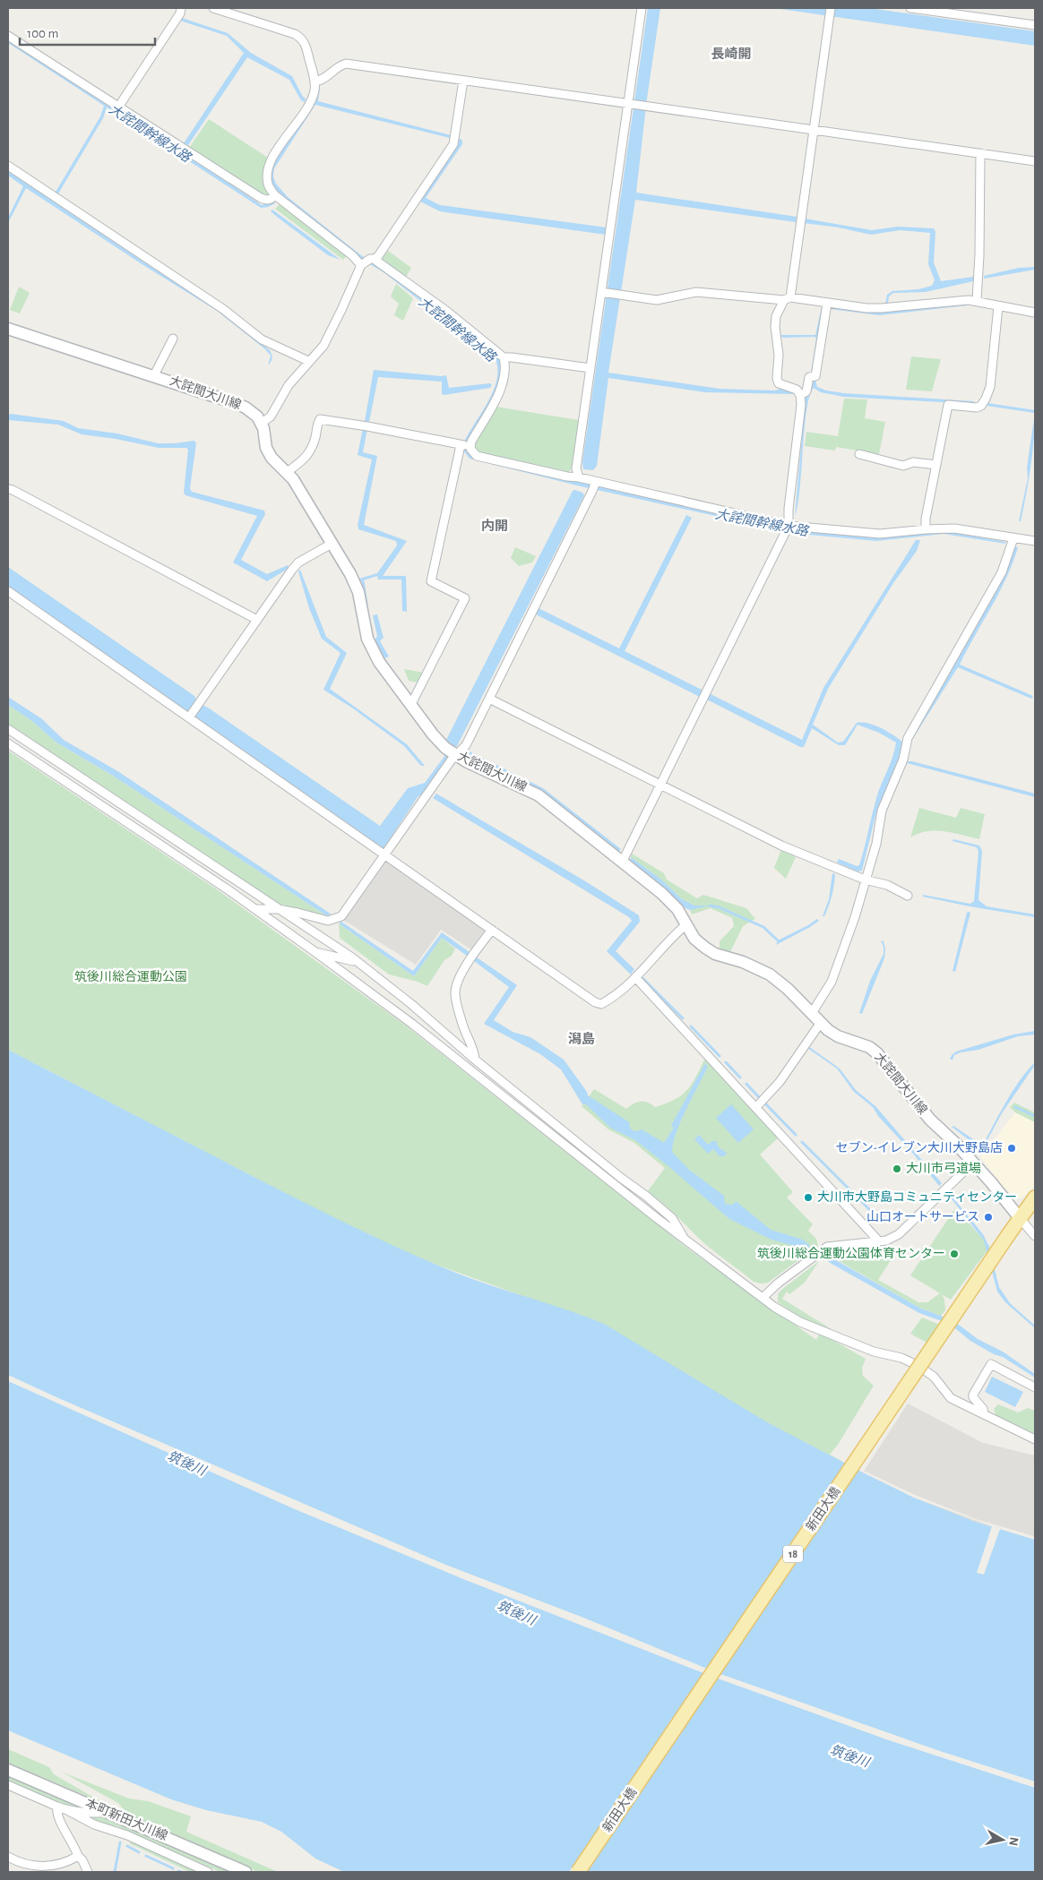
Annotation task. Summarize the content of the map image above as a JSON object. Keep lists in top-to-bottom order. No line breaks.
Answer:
{"streets":{"main road":["大詫間大川線","新田大橋","18","本町新田大川線"]},"crossings":[["大詫間大川線","新田大橋"],["大詫間大川線","18"],["新田大橋","18"]],"districts":["長崎開","内開","潟島"],"water":["大詫間幹線水路","筑後川"],"parks":["筑後川総合運動公園"],"places":["セブン-イレブン大川大野島店","大川市弓道場","大川市大野島コミュニティセンター","山口オートサービス","筑後川総合運動公園体育センター"],"scale_bar":"100 m","north":"right"}
